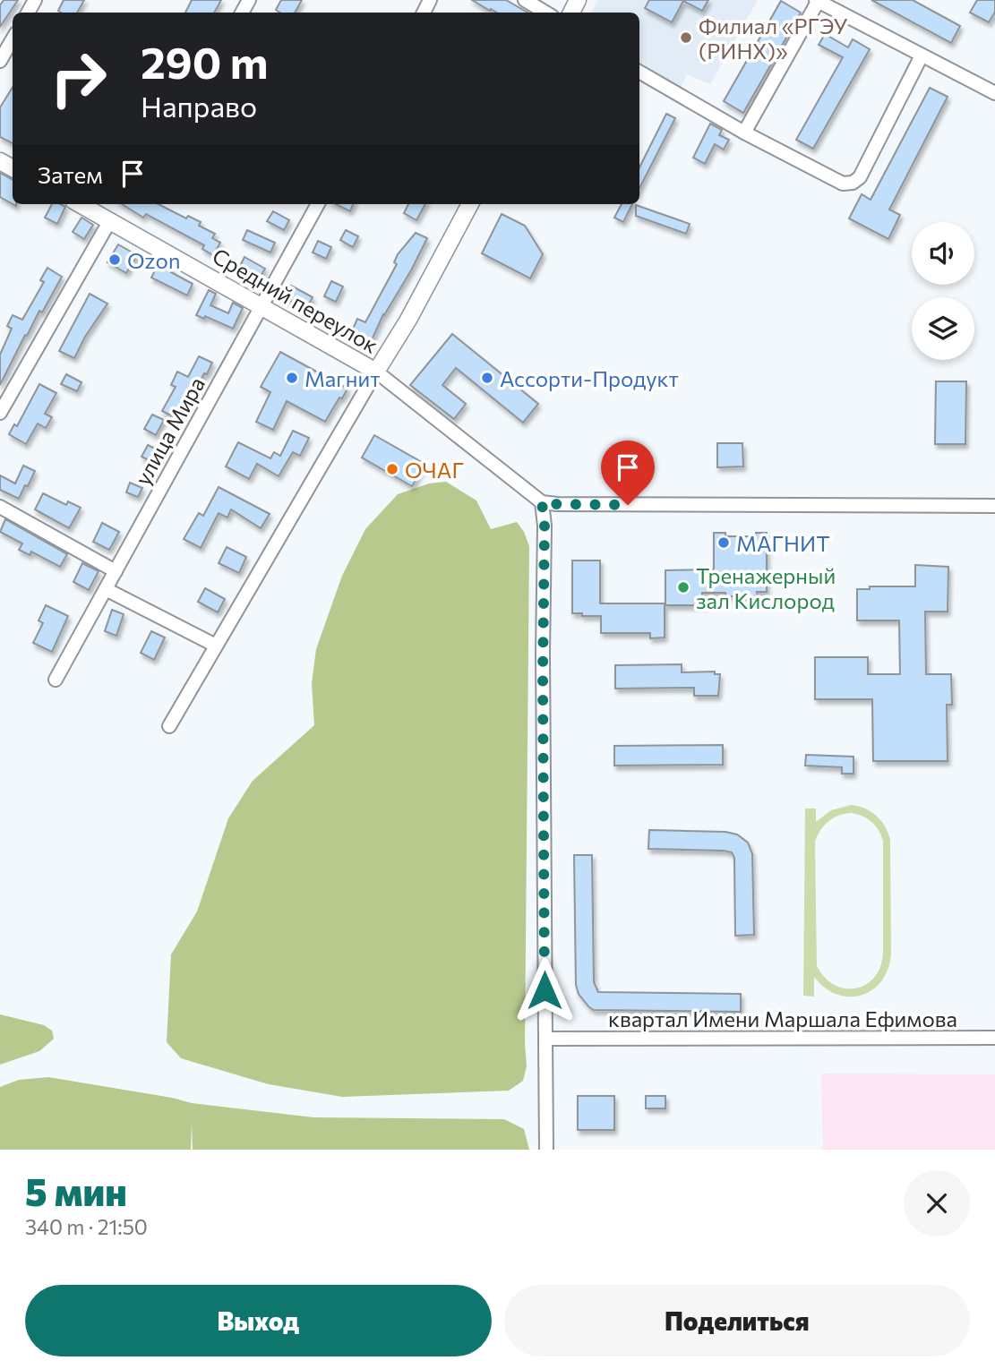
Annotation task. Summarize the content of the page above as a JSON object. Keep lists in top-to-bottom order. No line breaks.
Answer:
{"streets":{"street":["Средний переулок","улица Мира","квартал Имени Маршала Ефимова"]},"crossings":[["Средний переулок","улица Мира"]],"places":["Филиал «РГЭУ (РИНХ)»","Ozon","Магнит","Ассорти-Продукт","ОЧАГ","МАГНИТ","Тренажерный зал Кислород"],"page":{"turn":["290 m","Направо"],"then":"Затем","heading":["5 мин","340 m · 21:50"],"buttons":["Выход","Поделиться"]}}
